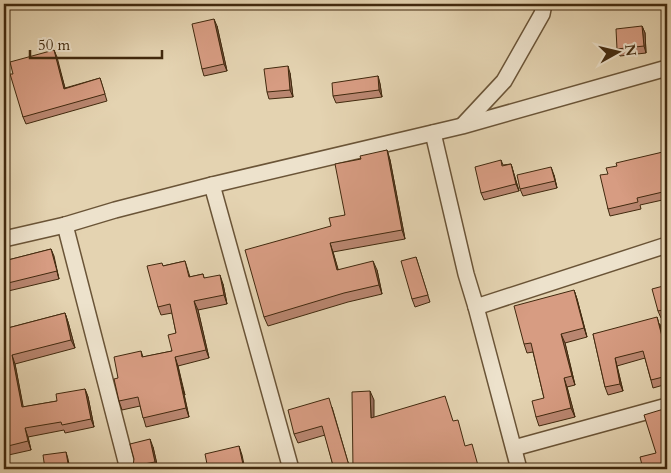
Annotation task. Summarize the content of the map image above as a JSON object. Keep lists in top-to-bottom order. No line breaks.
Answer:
{"scale_bar":"50 m","north":"right"}
